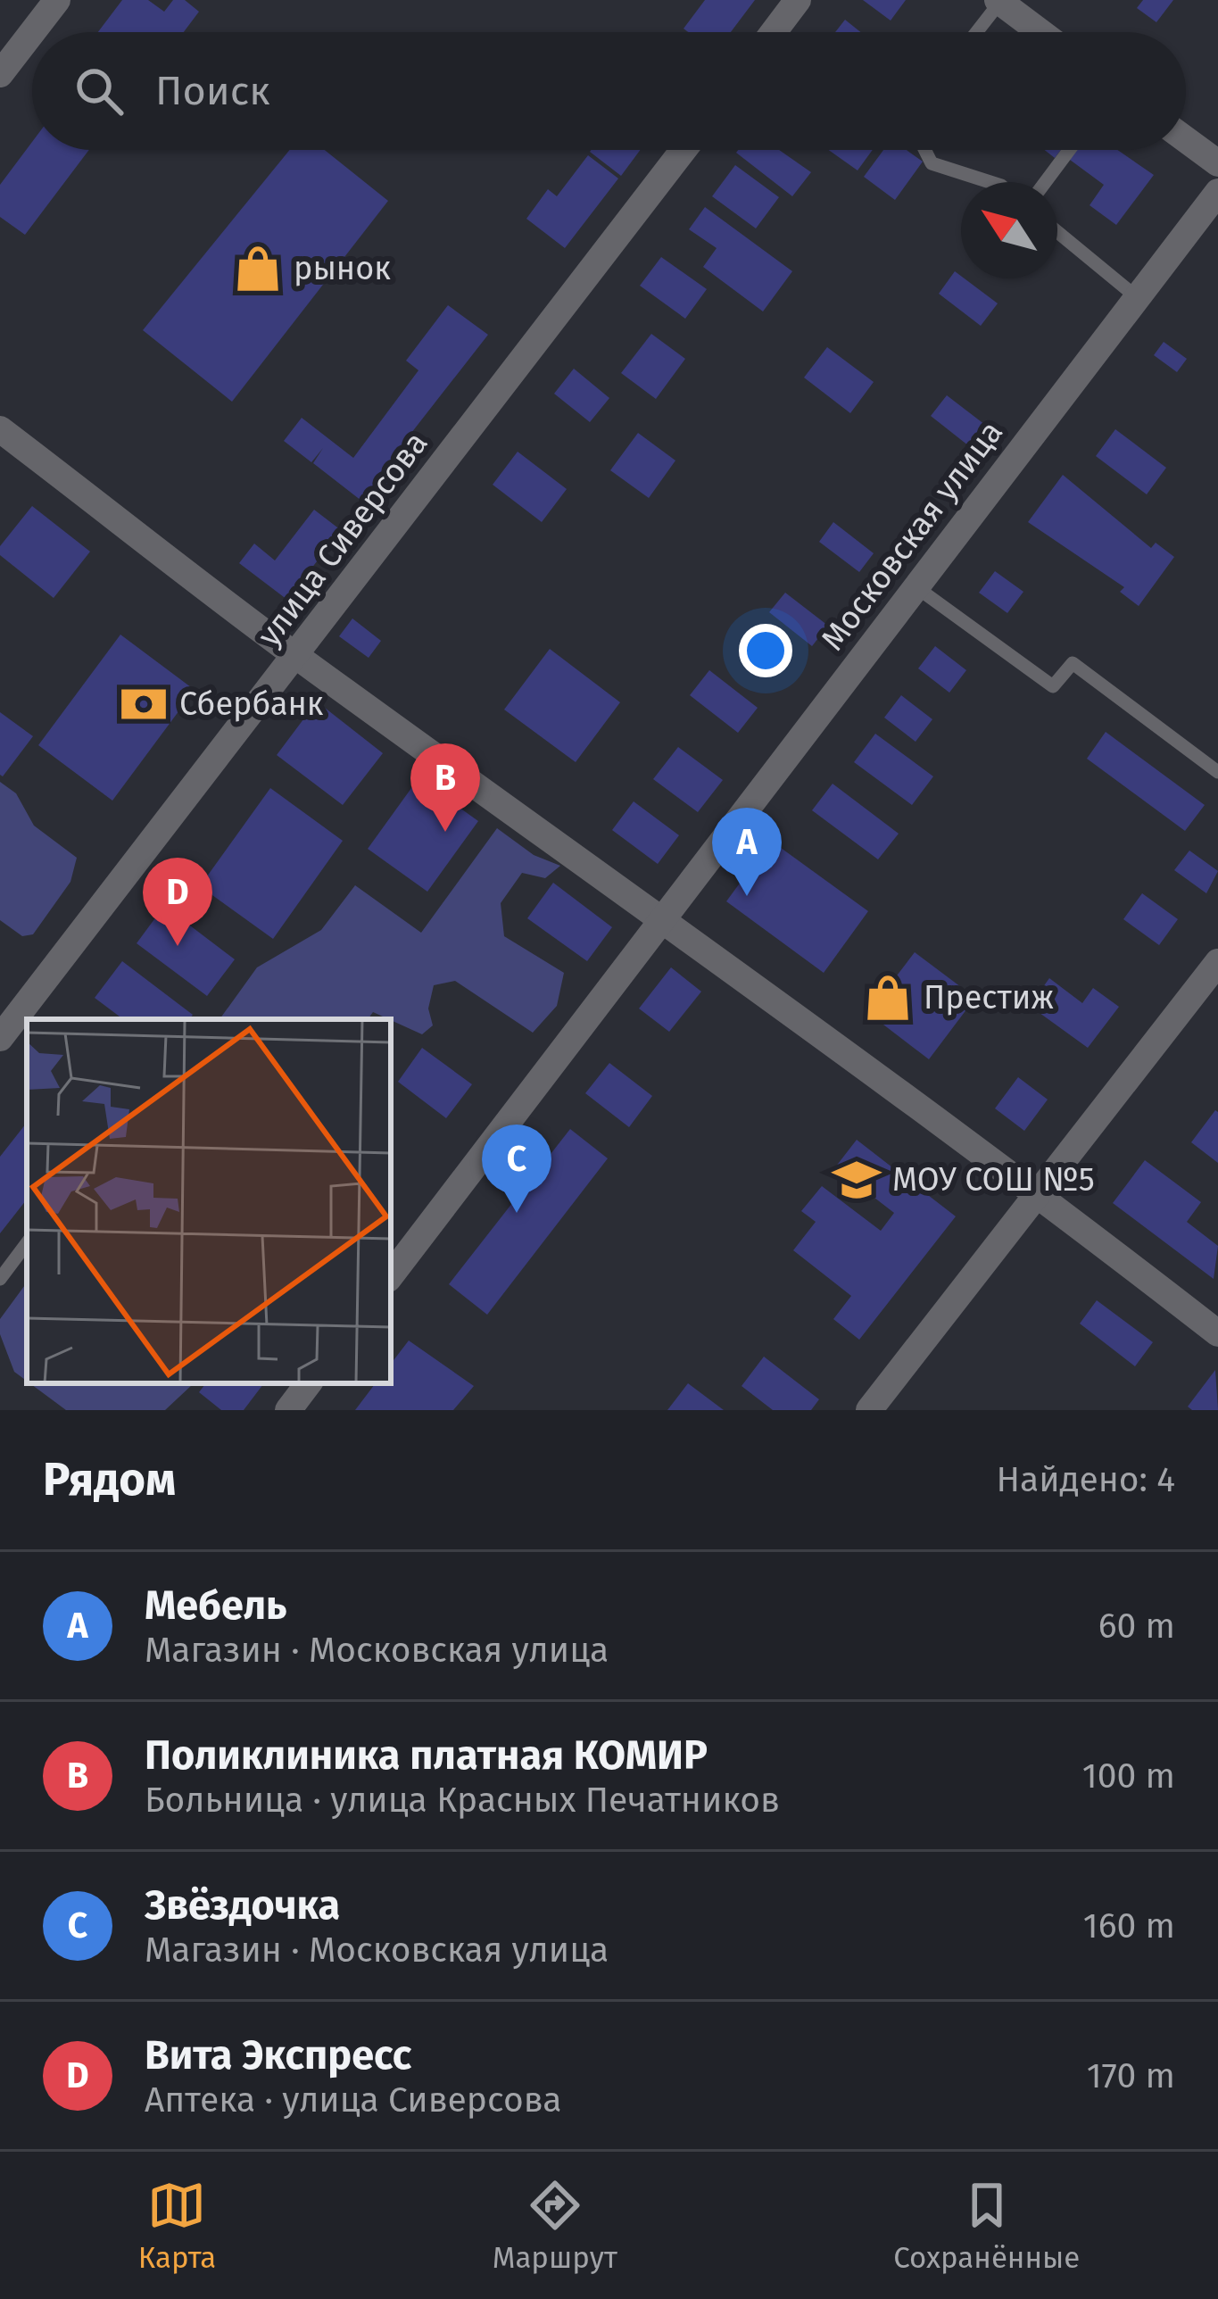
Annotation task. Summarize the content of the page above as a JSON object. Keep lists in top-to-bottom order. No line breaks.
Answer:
{"streets":{"street":["Московская улица","улица Сиверсова"]},"places":{"shop":["рынок","Престиж"],"bank":["Сбербанк"],"school or university":["МОУ СОШ №5"]},"north":"top left","page":{"search":"Поиск","pins":["B","A","D","C"],"heading":["Рядом","Найдено: 4"],"list":[{"mark":"A","name":"Мебель","note":"Магазин · Московская улица","value":"60 m"},{"mark":"B","name":"Поликлиника платная КОМИР","note":"Больница · улица Красных Печатников","value":"100 m"},{"mark":"C","name":"Звёздочка","note":"Магазин · Московская улица","value":"160 m"},{"mark":"D","name":"Вита Экспресс","note":"Аптека · улица Сиверсова","value":"170 m"}],"nav":["Карта","Маршрут","Сохранённые"]}}
